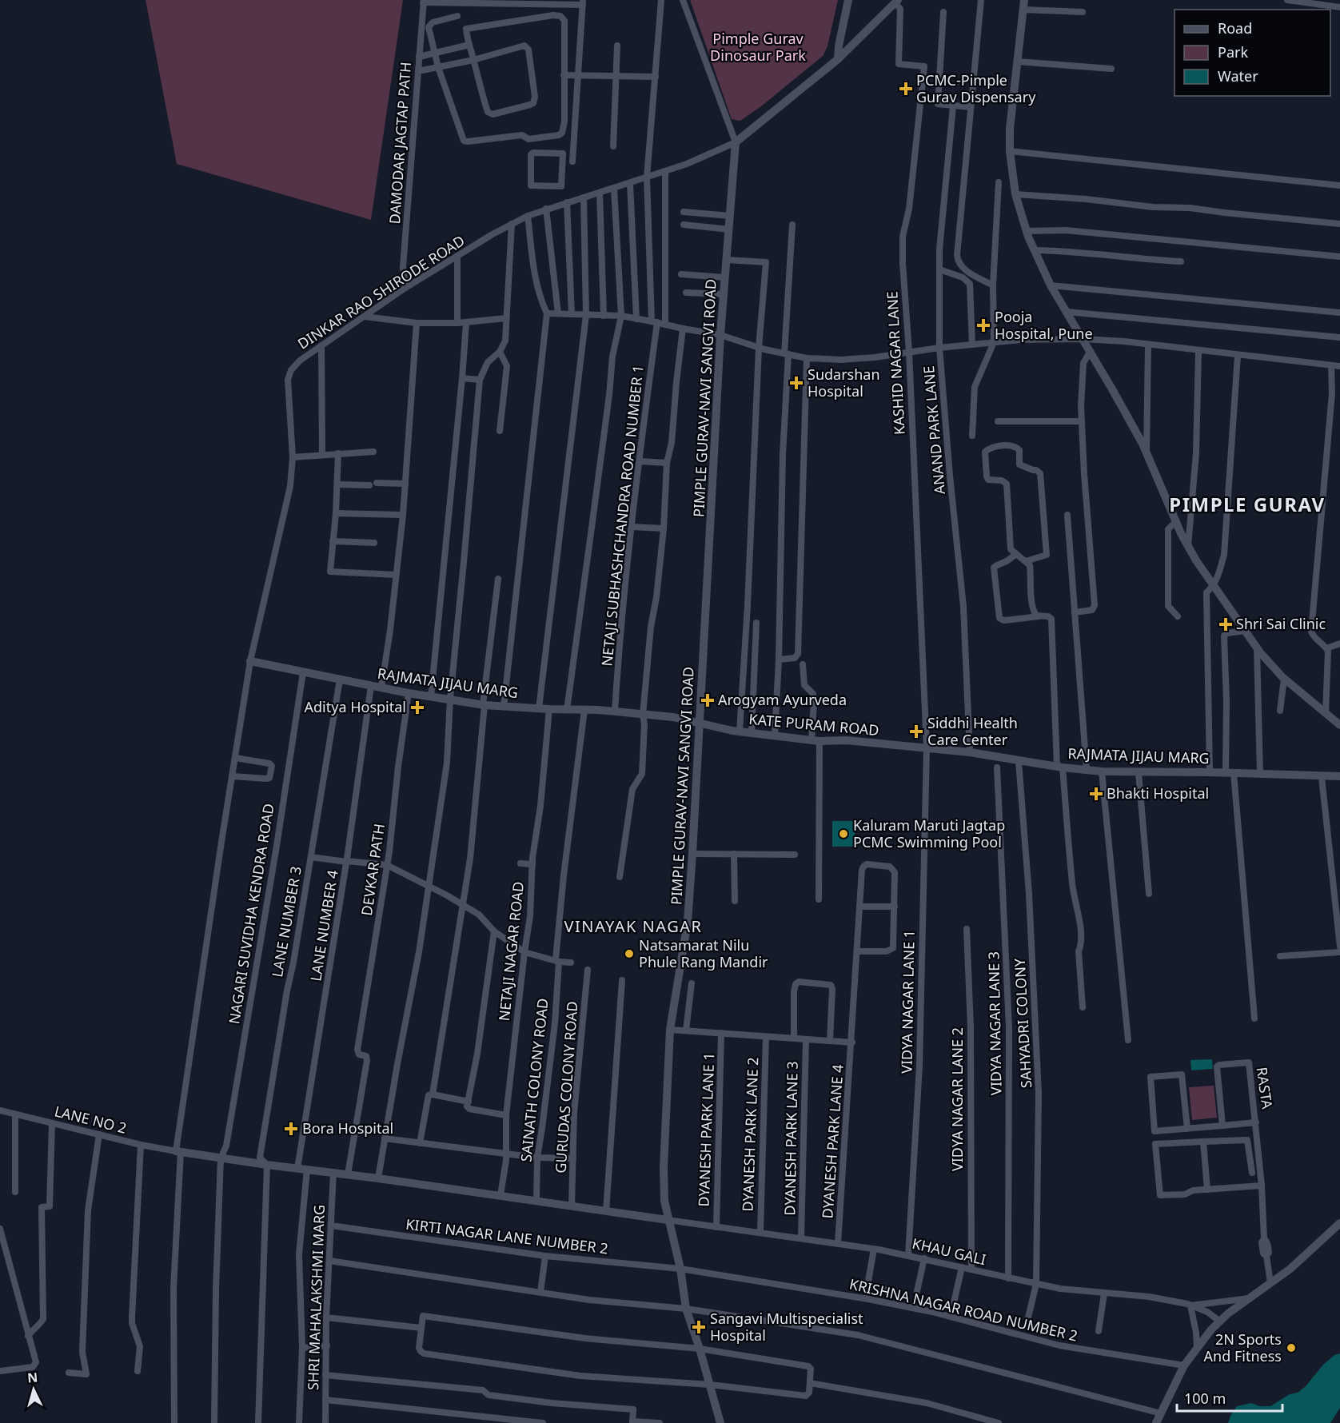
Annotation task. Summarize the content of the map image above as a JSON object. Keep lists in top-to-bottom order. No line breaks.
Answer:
{"streets":{"street":["DAMODAR JAGTAP PATH","DINKAR RAO SHIRODE ROAD","KASHID NAGAR LANE","PIMPLE GURAV-NAVI SANGVI ROAD","ANAND PARK LANE","NETAJI SUBHASHCHANDRA ROAD NUMBER 1","RAJMATA JIJAU MARG","KATE PURAM ROAD","DEVKAR PATH","NAGARI SUVIDHA KENDRA ROAD","LANE NUMBER 3","LANE NUMBER 4","NETAJI NAGAR ROAD","VIDYA NAGAR LANE 1","VIDYA NAGAR LANE 3","SAHYADRI COLONY","SAINATH COLONY ROAD","GURUDAS COLONY ROAD","RASTA","VIDYA NAGAR LANE 2","LANE NO 2","DYANESH PARK LANE 1","DYANESH PARK LANE 2","DYANESH PARK LANE 3","DYANESH PARK LANE 4","KIRTI NAGAR LANE NUMBER 2","KHAU GALI","SHRI MAHALAKSHMI MARG","KRISHNA NAGAR ROAD NUMBER 2"]},"crossings":[["DAMODAR JAGTAP PATH","DINKAR RAO SHIRODE ROAD"],["DINKAR RAO SHIRODE ROAD","PIMPLE GURAV-NAVI SANGVI ROAD"],["DINKAR RAO SHIRODE ROAD","NETAJI SUBHASHCHANDRA ROAD NUMBER 1"],["DINKAR RAO SHIRODE ROAD","RAJMATA JIJAU MARG"],["DINKAR RAO SHIRODE ROAD","LANE NO 2"],["KASHID NAGAR LANE","RAJMATA JIJAU MARG"],["KASHID NAGAR LANE","KATE PURAM ROAD"],["KASHID NAGAR LANE","VIDYA NAGAR LANE 1"],["PIMPLE GURAV-NAVI SANGVI ROAD","RAJMATA JIJAU MARG"],["PIMPLE GURAV-NAVI SANGVI ROAD","KATE PURAM ROAD"],["PIMPLE GURAV-NAVI SANGVI ROAD","KIRTI NAGAR LANE NUMBER 2"],["PIMPLE GURAV-NAVI SANGVI ROAD","KHAU GALI"],["PIMPLE GURAV-NAVI SANGVI ROAD","KRISHNA NAGAR ROAD NUMBER 2"],["ANAND PARK LANE","RAJMATA JIJAU MARG"],["NETAJI SUBHASHCHANDRA ROAD NUMBER 1","RAJMATA JIJAU MARG"],["RAJMATA JIJAU MARG","KATE PURAM ROAD"],["RAJMATA JIJAU MARG","DEVKAR PATH"],["RAJMATA JIJAU MARG","NAGARI SUVIDHA KENDRA ROAD"],["RAJMATA JIJAU MARG","LANE NUMBER 3"],["RAJMATA JIJAU MARG","LANE NUMBER 4"],["RAJMATA JIJAU MARG","NETAJI NAGAR ROAD"],["RAJMATA JIJAU MARG","VIDYA NAGAR LANE 1"],["RAJMATA JIJAU MARG","SAHYADRI COLONY"],["RAJMATA JIJAU MARG","SAINATH COLONY ROAD"],["KATE PURAM ROAD","VIDYA NAGAR LANE 1"],["VIDYA NAGAR LANE 1","KHAU GALI"],["VIDYA NAGAR LANE 3","KHAU GALI"],["SAHYADRI COLONY","KHAU GALI"],["VIDYA NAGAR LANE 2","KHAU GALI"],["DYANESH PARK LANE 1","KHAU GALI"],["DYANESH PARK LANE 2","KHAU GALI"],["DYANESH PARK LANE 3","KHAU GALI"],["DYANESH PARK LANE 4","KHAU GALI"],["KIRTI NAGAR LANE NUMBER 2","SHRI MAHALAKSHMI MARG"],["KIRTI NAGAR LANE NUMBER 2","KRISHNA NAGAR ROAD NUMBER 2"]],"districts":["PIMPLE GURAV","VINAYAK NAGAR"],"parks":["Pimple Gurav Dinosaur Park"],"places":{"health":["PCMC-Pimple Gurav Dispensary","Pooja Hospital, Pune","Sudarshan Hospital","Shri Sai Clinic","Arogyam Ayurveda","Aditya Hospital","Siddhi Health Care Center","Bhakti Hospital","Bora Hospital","Sangavi Multispecialist Hospital"],"other":["Kaluram Maruti Jagtap PCMC Swimming Pool","Natsamarat Nilu Phule Rang Mandir","2N Sports And Fitness"]},"legend":["Road","Park","Water"],"scale_bar":"100 m","north":"top"}
